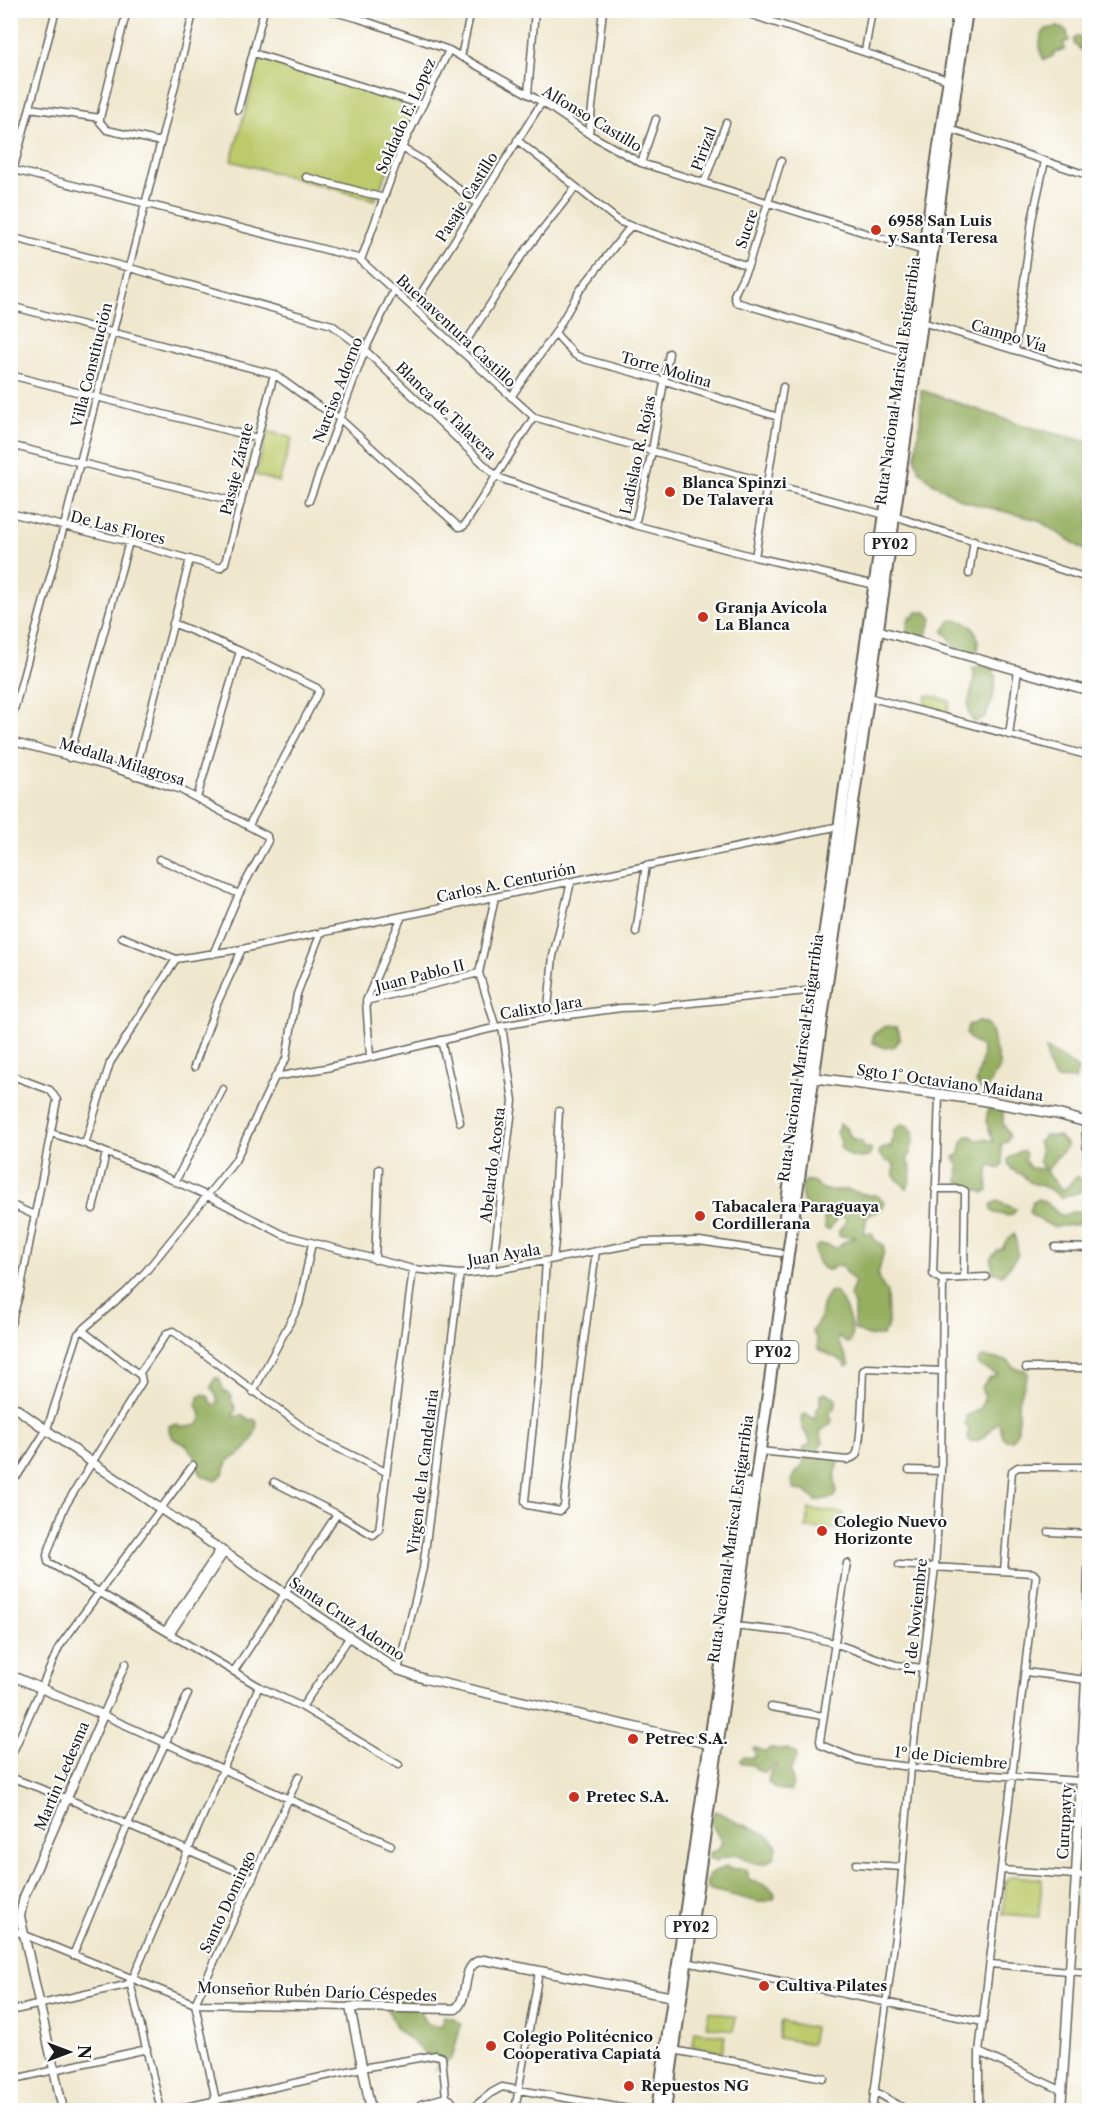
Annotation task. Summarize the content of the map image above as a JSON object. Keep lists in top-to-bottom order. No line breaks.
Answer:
{"streets":{"highway":["Ruta Nacional Mariscal Estigarribia","PY02"],"main road":["Sgto 1° Octaviano Maidana"],"street":["Soldado E. Lopez","Alfonso Castillo","Pirizal","Pasaje Castillo","Sucre","Buenaventura Castillo","Campo Vía","Villa Constitución","Torre Molina","Narciso Adorno","Blanca de Talavera","Ladislao R. Rojas","Pasaje Zárate","De Las Flores","Medalla Milagrosa","Carlos A. Centurión","Juan Pablo II","Calixto Jara","Abelardo Acosta","Juan Ayala","Virgen de la Candelaria","1º de Noviembre","Santa Cruz Adorno","1º de Diciembre","Martin Ledesma","Curupayty","Santo Domingo","Monseñor Rubén Darío Céspedes"]},"crossings":[["Soldado E. Lopez","Alfonso Castillo"],["Soldado E. Lopez","Buenaventura Castillo"],["Alfonso Castillo","Pirizal"],["Alfonso Castillo","Pasaje Castillo"],["Alfonso Castillo","Sucre"],["Alfonso Castillo","Ruta Nacional Mariscal Estigarribia"],["Pasaje Castillo","Buenaventura Castillo"],["Sucre","Ruta Nacional Mariscal Estigarribia"],["Buenaventura Castillo","Villa Constitución"],["Buenaventura Castillo","Ruta Nacional Mariscal Estigarribia"],["Buenaventura Castillo","Narciso Adorno"],["Buenaventura Castillo","Ladislao R. Rojas"],["Campo Vía","Ruta Nacional Mariscal Estigarribia"],["Villa Constitución","Blanca de Talavera"],["Villa Constitución","De Las Flores"],["Torre Molina","Ladislao R. Rojas"],["Ruta Nacional Mariscal Estigarribia","Blanca de Talavera"],["Ruta Nacional Mariscal Estigarribia","Carlos A. Centurión"],["Ruta Nacional Mariscal Estigarribia","Calixto Jara"],["Ruta Nacional Mariscal Estigarribia","Sgto 1° Octaviano Maidana"],["Ruta Nacional Mariscal Estigarribia","Juan Ayala"],["Ruta Nacional Mariscal Estigarribia","Santa Cruz Adorno"],["Ruta Nacional Mariscal Estigarribia","Monseñor Rubén Darío Céspedes"],["Narciso Adorno","Blanca de Talavera"],["Blanca de Talavera","Ladislao R. Rojas"],["Pasaje Zárate","De Las Flores"],["Medalla Milagrosa","Carlos A. Centurión"],["Juan Pablo II","Abelardo Acosta"],["Calixto Jara","Abelardo Acosta"],["Sgto 1° Octaviano Maidana","1º de Noviembre"],["Abelardo Acosta","Juan Ayala"],["Juan Ayala","Virgen de la Candelaria"],["Virgen de la Candelaria","Santa Cruz Adorno"],["1º de Noviembre","1º de Diciembre"],["1º de Diciembre","Curupayty"],["Martin Ledesma","Monseñor Rubén Darío Céspedes"],["Santo Domingo","Monseñor Rubén Darío Céspedes"]],"places":["6958 San Luis y Santa Teresa","Blanca Spinzi De Talavera","Granja Avícola La Blanca","Tabacalera Paraguaya Cordillerana","Colegio Nuevo Horizonte","Petrec S.A.","Pretec S.A.","Cultiva Pilates","Colegio Politécnico Cooperativa Capiatá","Repuestos NG"],"north":"right"}
